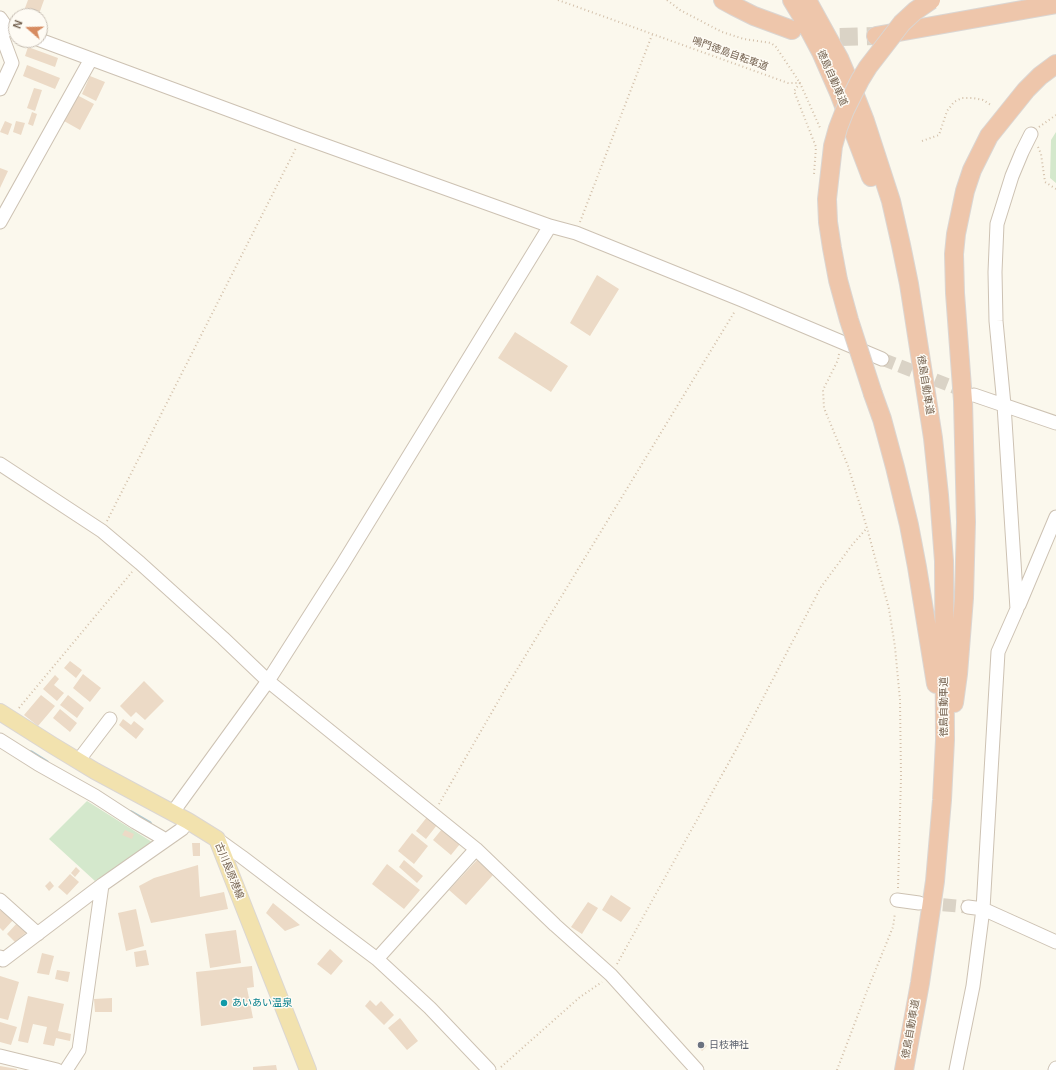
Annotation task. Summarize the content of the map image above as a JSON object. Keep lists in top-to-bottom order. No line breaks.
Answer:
{"streets":{"highway":["徳島自動車道"],"main road":["古川長原港線"],"path":["鳴門徳島自転車道"]},"places":["あいあい温泉","日枝神社"],"north":"left"}
